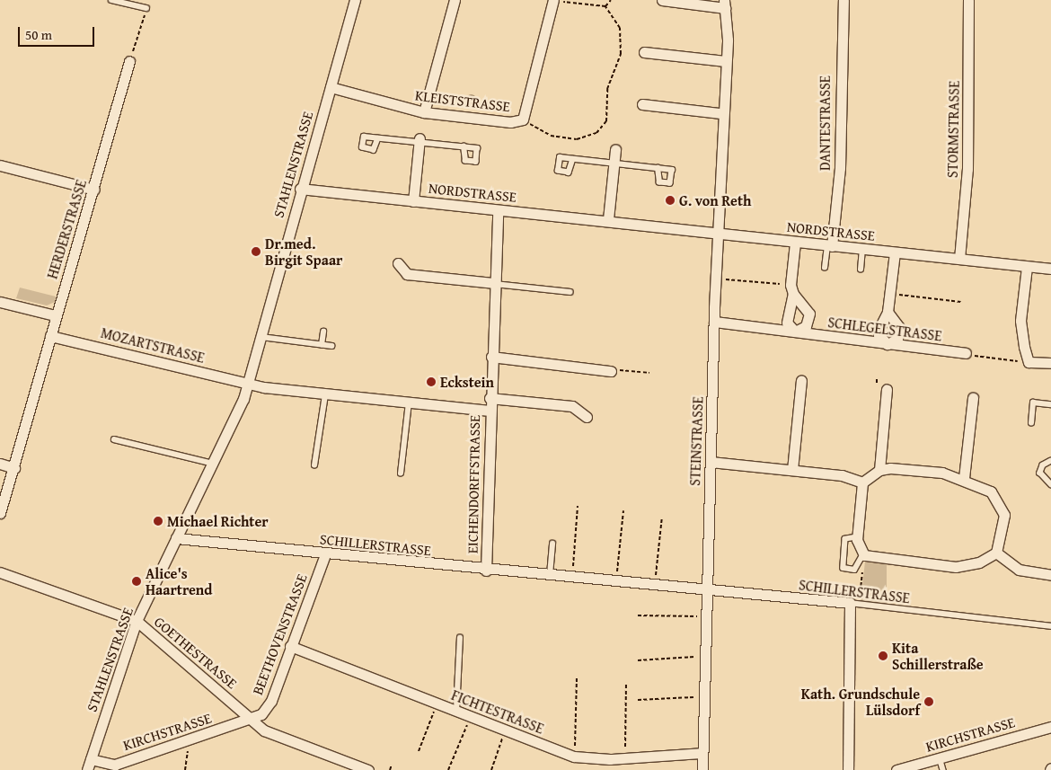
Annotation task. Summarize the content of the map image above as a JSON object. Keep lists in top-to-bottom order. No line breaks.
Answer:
{"streets":{"street":["KLEISTSTRASSE","DANTESTRASSE","STORMSTRASSE","STAHLENSTRASSE","NORDSTRASSE","HERDERSTRASSE","SCHLEGELSTRASSE","MOZARTSTRASSE","STEINSTRASSE","EICHENDORFFSTRASSE","SCHILLERSTRASSE","BEETHOVENSTRASSE","GOETHESTRASSE","FICHTESTRASSE","KIRCHSTRASSE"]},"crossings":[["KLEISTSTRASSE","STAHLENSTRASSE"],["DANTESTRASSE","NORDSTRASSE"],["STORMSTRASSE","NORDSTRASSE"],["STAHLENSTRASSE","NORDSTRASSE"],["STAHLENSTRASSE","MOZARTSTRASSE"],["STAHLENSTRASSE","SCHILLERSTRASSE"],["STAHLENSTRASSE","GOETHESTRASSE"],["STAHLENSTRASSE","KIRCHSTRASSE"],["NORDSTRASSE","STEINSTRASSE"],["NORDSTRASSE","EICHENDORFFSTRASSE"],["HERDERSTRASSE","MOZARTSTRASSE"],["SCHLEGELSTRASSE","STEINSTRASSE"],["MOZARTSTRASSE","EICHENDORFFSTRASSE"],["STEINSTRASSE","SCHILLERSTRASSE"],["STEINSTRASSE","FICHTESTRASSE"],["EICHENDORFFSTRASSE","SCHILLERSTRASSE"],["SCHILLERSTRASSE","BEETHOVENSTRASSE"],["BEETHOVENSTRASSE","GOETHESTRASSE"],["BEETHOVENSTRASSE","FICHTESTRASSE"],["BEETHOVENSTRASSE","KIRCHSTRASSE"],["GOETHESTRASSE","KIRCHSTRASSE"]],"places":["G. von Reth","Dr.med. Birgit Spaar","Eckstein","Michael Richter","Alice's Haartrend","Kita Schillerstraße","Kath. Grundschule Lülsdorf"],"scale_bar":"50 m"}
